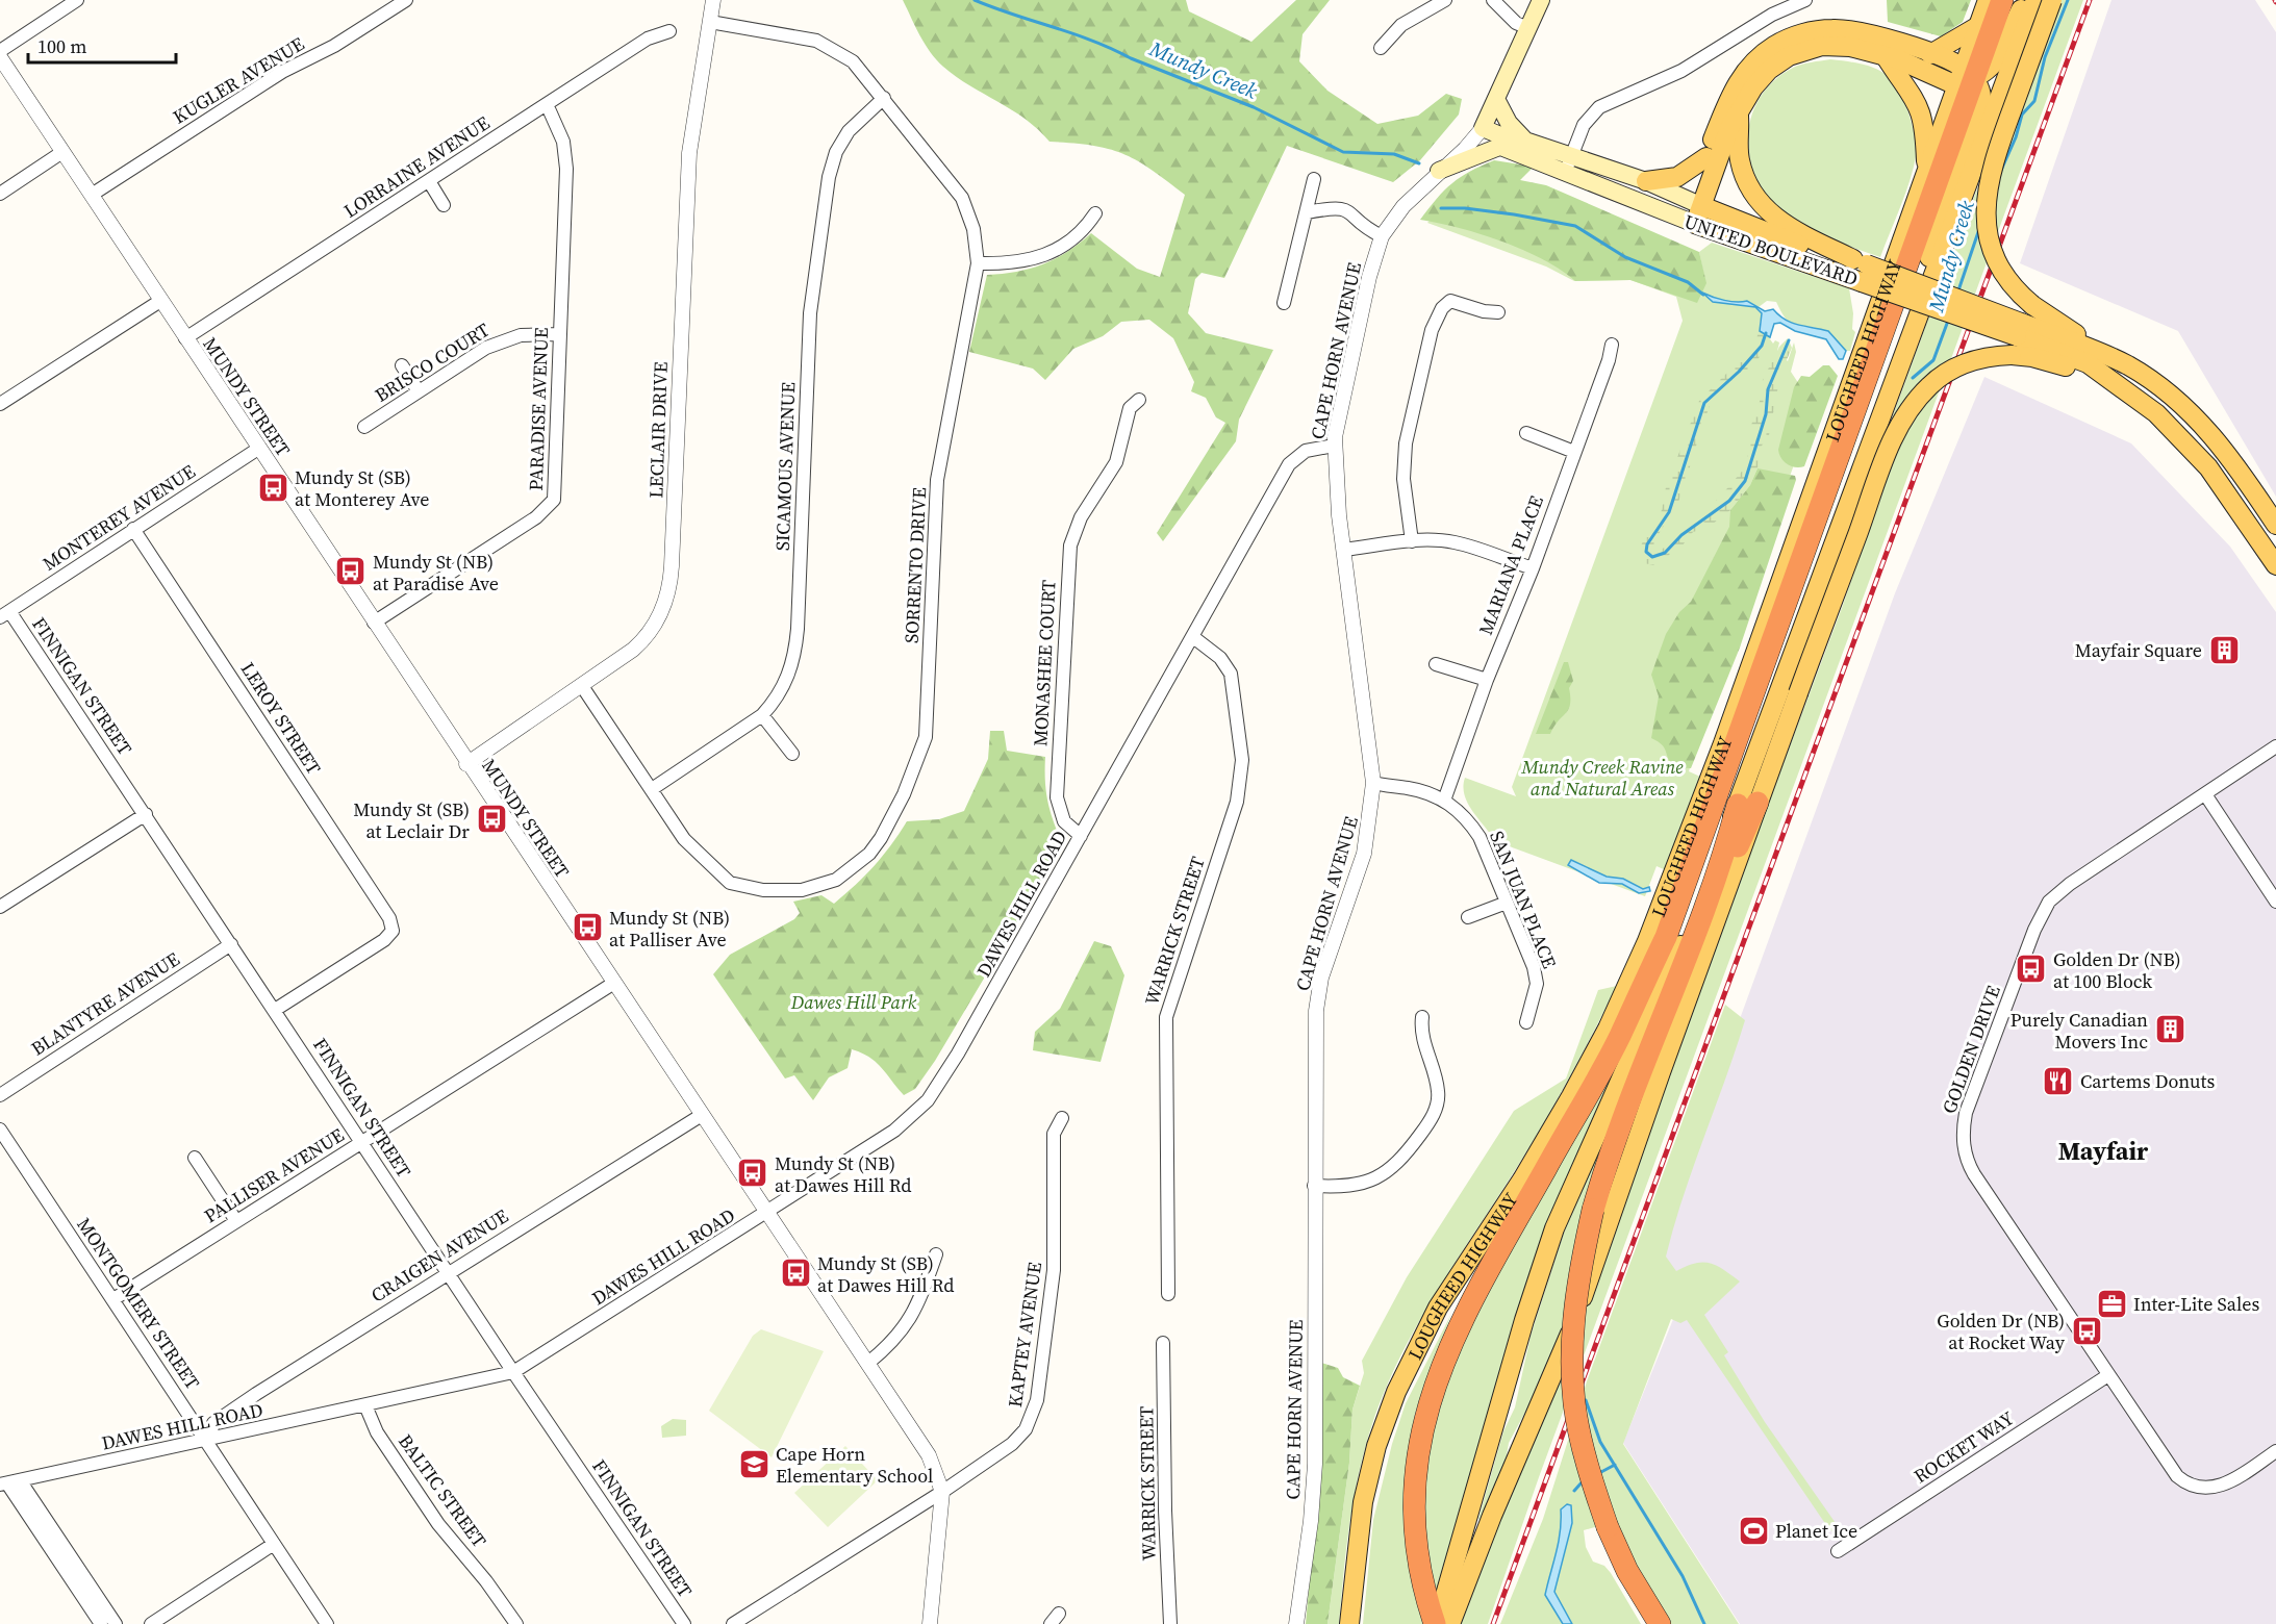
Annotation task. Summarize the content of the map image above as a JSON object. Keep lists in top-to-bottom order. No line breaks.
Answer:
{"streets":{"main road":["UNITED BOULEVARD","LOUGHEED HIGHWAY"],"street":["KUGLER AVENUE","LORRAINE AVENUE","CAPE HORN AVENUE","BRISCO COURT","MUNDY STREET","PARADISE AVENUE","LECLAIR DRIVE","SICAMOUS AVENUE","MONTEREY AVENUE","SORRENTO DRIVE","MARIANA PLACE","MONASHEE COURT","FINNIGAN STREET","LEROY STREET","SAN JUAN PLACE","DAWES HILL ROAD","WARRICK STREET","BLANTYRE AVENUE","GOLDEN DRIVE","PALLISER AVENUE","CRAIGEN AVENUE","MONTGOMERY STREET","KAPTEY AVENUE","ROCKET WAY","BALTIC STREET"]},"crossings":[["KUGLER AVENUE","MUNDY STREET"],["LORRAINE AVENUE","MUNDY STREET"],["LORRAINE AVENUE","PARADISE AVENUE"],["UNITED BOULEVARD","CAPE HORN AVENUE"],["CAPE HORN AVENUE","SAN JUAN PLACE"],["CAPE HORN AVENUE","DAWES HILL ROAD"],["BRISCO COURT","PARADISE AVENUE"],["MUNDY STREET","PARADISE AVENUE"],["MUNDY STREET","LECLAIR DRIVE"],["MUNDY STREET","MONTEREY AVENUE"],["MUNDY STREET","DAWES HILL ROAD"],["MUNDY STREET","PALLISER AVENUE"],["MUNDY STREET","CRAIGEN AVENUE"],["MUNDY STREET","KAPTEY AVENUE"],["LECLAIR DRIVE","SORRENTO DRIVE"],["SICAMOUS AVENUE","SORRENTO DRIVE"],["MONTEREY AVENUE","FINNIGAN STREET"],["MONTEREY AVENUE","LEROY STREET"],["MARIANA PLACE","SAN JUAN PLACE"],["MONASHEE COURT","DAWES HILL ROAD"],["FINNIGAN STREET","LEROY STREET"],["FINNIGAN STREET","DAWES HILL ROAD"],["FINNIGAN STREET","BLANTYRE AVENUE"],["FINNIGAN STREET","PALLISER AVENUE"],["FINNIGAN STREET","CRAIGEN AVENUE"],["DAWES HILL ROAD","WARRICK STREET"],["DAWES HILL ROAD","CRAIGEN AVENUE"],["DAWES HILL ROAD","MONTGOMERY STREET"],["DAWES HILL ROAD","BALTIC STREET"],["GOLDEN DRIVE","ROCKET WAY"],["PALLISER AVENUE","MONTGOMERY STREET"],["CRAIGEN AVENUE","MONTGOMERY STREET"]],"districts":["Mayfair"],"water":["Mundy Creek"],"parks":["Mundy Creek Ravine and Natural Areas","Dawes Hill Park"],"places":{"bus stop":["Mundy St (SB) at Monterey Ave","Mundy St (NB) at Paradise Ave","Mundy St (SB) at Leclair Dr","Mundy St (NB) at Palliser Ave","Golden Dr (NB) at 100 Block","Mundy St (NB) at Dawes Hill Rd","Mundy St (SB) at Dawes Hill Rd","Golden Dr (NB) at Rocket Way"],"building":["Mayfair Square","Purely Canadian Movers Inc"],"restaurant":["Cartems Donuts"],"office":["Inter-Lite Sales"],"school or university":["Cape Horn Elementary School"],"sports":["Planet Ice"]},"scale_bar":"100 m"}
